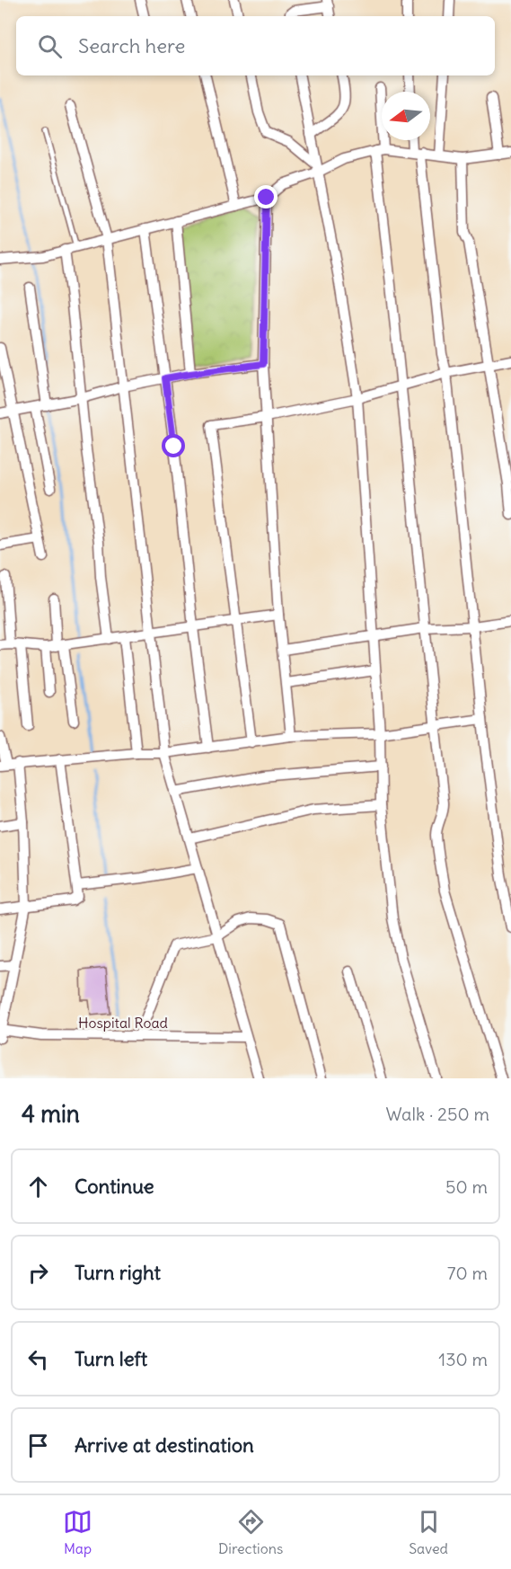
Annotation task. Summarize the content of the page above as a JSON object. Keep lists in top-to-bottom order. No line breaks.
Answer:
{"streets":{"street":["Hospital Road"]},"north":"left","page":{"search":"Search here","heading":["4 min","Walk · 250 m"],"list":[["Continue","50 m"],["Turn right","70 m"],["Turn left","130 m"],"Arrive at destination"],"nav":["Map","Directions","Saved"]}}
